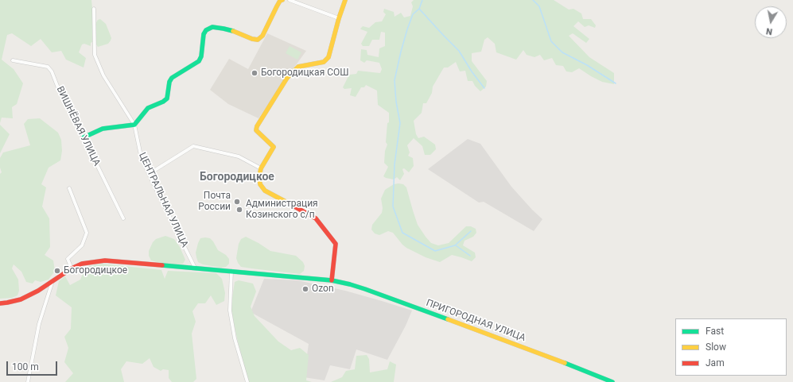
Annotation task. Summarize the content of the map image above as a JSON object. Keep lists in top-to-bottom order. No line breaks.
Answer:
{"streets":{"street":["ВИШНЁВАЯ УЛИЦА","ЦЕНТРАЛЬНАЯ УЛИЦА","ПРИГОРОДНАЯ УЛИЦА"]},"crossings":[["ЦЕНТРАЛЬНАЯ УЛИЦА","ПРИГОРОДНАЯ УЛИЦА"]],"districts":["Богородицкое"],"places":["Богородицкая СОШ","Почта России","Администрация Козинского с/п","Богородицкое","Ozon"],"legend":["Fast","Slow","Jam"],"scale_bar":"100 m","north":"bottom"}
